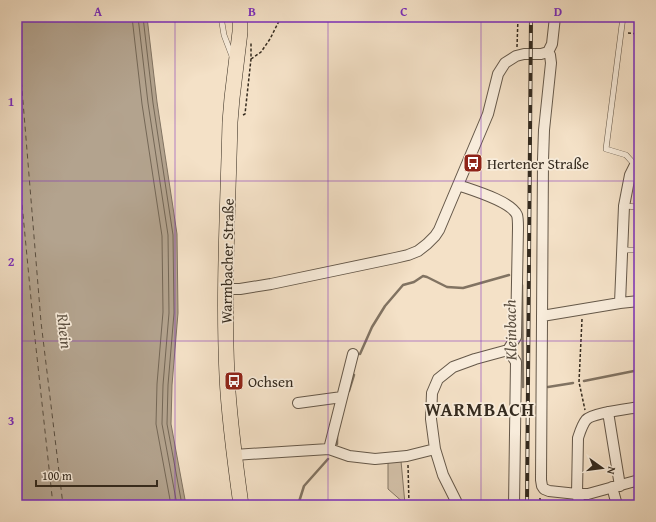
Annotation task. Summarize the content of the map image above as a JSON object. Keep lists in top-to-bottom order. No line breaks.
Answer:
{"streets":{"main road":["Warmbacher Straße"]},"districts":["WARMBACH"],"water":["Kleinbach","Rhein"],"places":{"bus stop":["Hertener Straße","Ochsen"]},"scale_bar":"100 m","north":"right","grid":{"columns":["A","B","C","D"],"rows":["1","2","3"]}}
